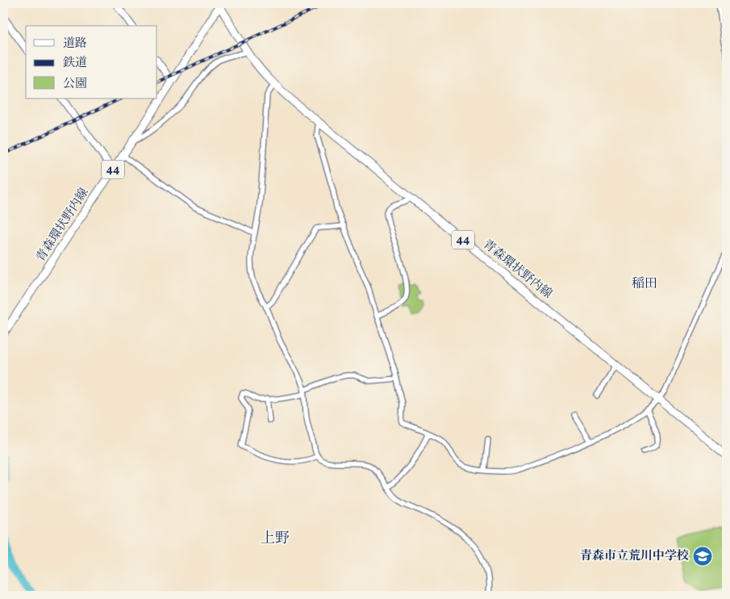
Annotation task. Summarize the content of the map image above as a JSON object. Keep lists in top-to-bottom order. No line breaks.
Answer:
{"streets":{"main road":["44","青森環状野内線"]},"districts":["稲田","上野"],"places":{"school or university":["青森市立荒川中学校"]},"legend":["道路","鉄道","公園"]}
